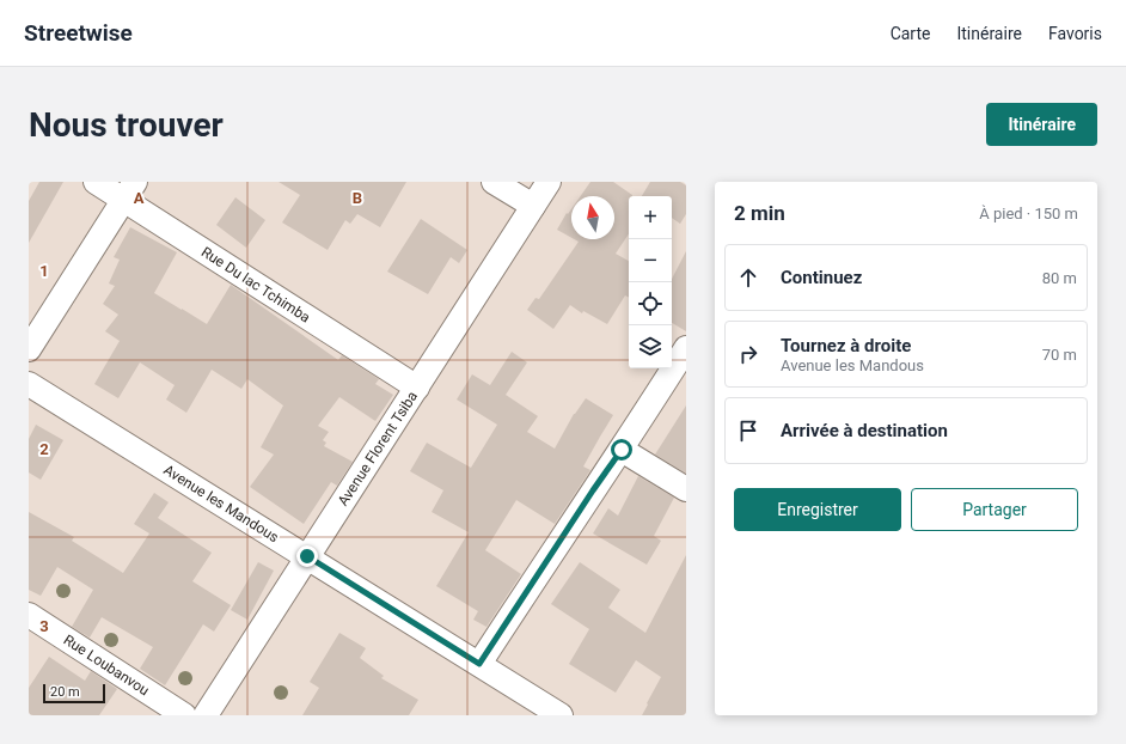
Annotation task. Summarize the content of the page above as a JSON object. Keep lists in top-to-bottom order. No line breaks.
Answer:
{"streets":{"street":["Rue Du lac Tchimba","Avenue Florent Tsiba","Avenue les Mandous","Rue Loubanvou"]},"crossings":[["Rue Du lac Tchimba","Avenue Florent Tsiba"],["Avenue Florent Tsiba","Avenue les Mandous"]],"scale_bar":"20 m","north":"top","page":{"header":"Streetwise","nav":["Carte","Itinéraire","Favoris"],"buttons":["Itinéraire",["Enregistrer","Partager"]],"title":"Nous trouver","heading":["2 min","À pied · 150 m"],"map_buttons":["+","−"],"list":[["Continuez","80 m"],["Tournez à droite","Avenue les Mandous","70 m"],"Arrivée à destination"],"scale":"20 m"},"grid":{"columns":["A","B"],"rows":["1","2","3"]}}
